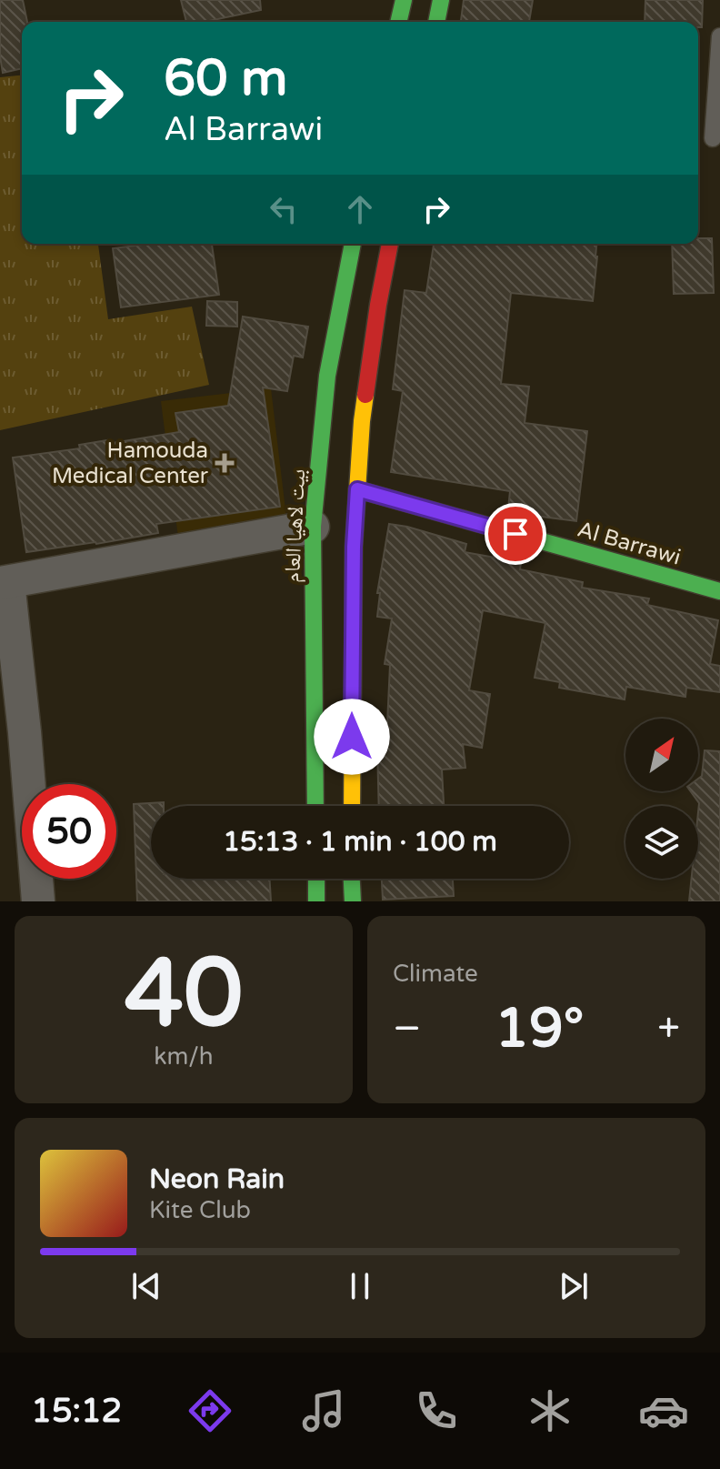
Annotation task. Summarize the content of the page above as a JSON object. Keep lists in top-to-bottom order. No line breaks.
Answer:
{"streets":{"main road":["بيت لاهيا العام","Al Barrawi"]},"places":{"health":["Hamouda Medical Center"]},"north":"top right","page":{"turn":["60 m","Al Barrawi"],"limit":"50","trip":"15:13 · 1 min · 100 m","tile":[["40","km/h"],"Climate"],"heat":["−","19°","+"],"song":["Neon Rain","Kite Club"],"tabs":"15:12"}}
